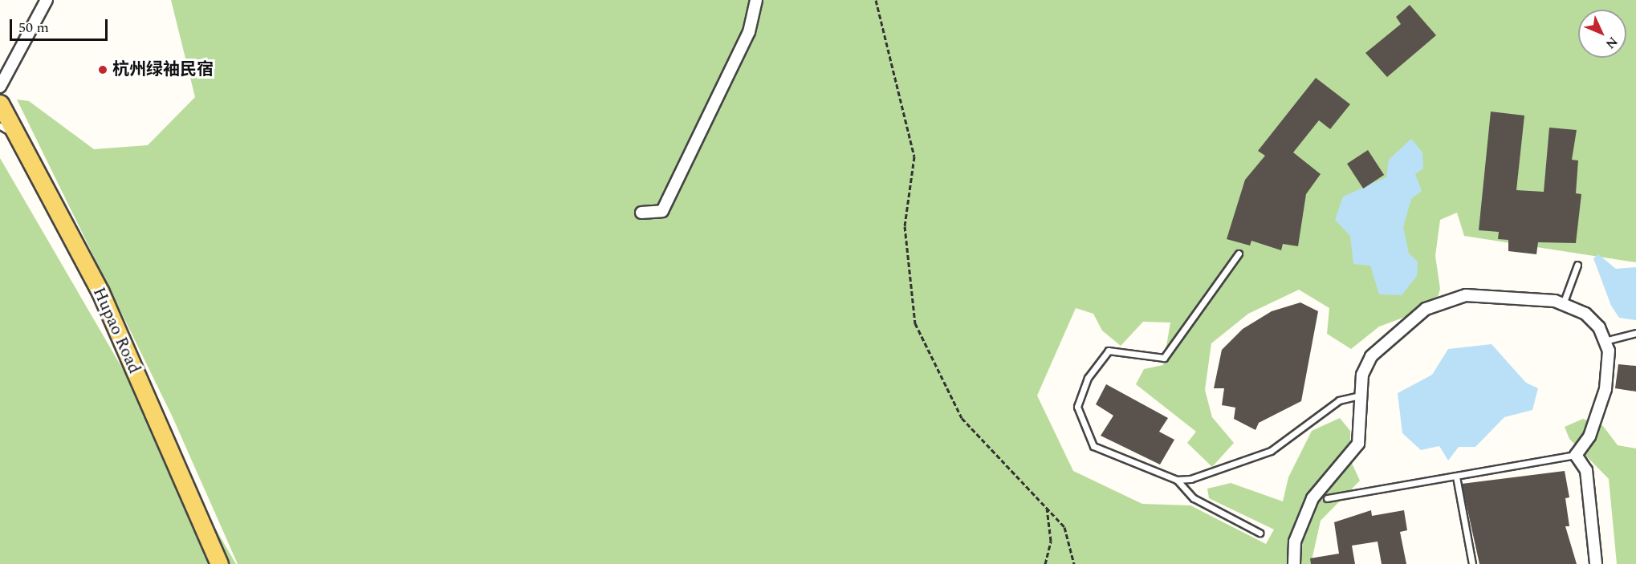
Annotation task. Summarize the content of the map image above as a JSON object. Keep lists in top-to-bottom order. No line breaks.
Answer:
{"streets":{"main road":["Hupao Road"]},"places":["杭州绿袖民宿"],"scale_bar":"50 m","north":"bottom right"}
